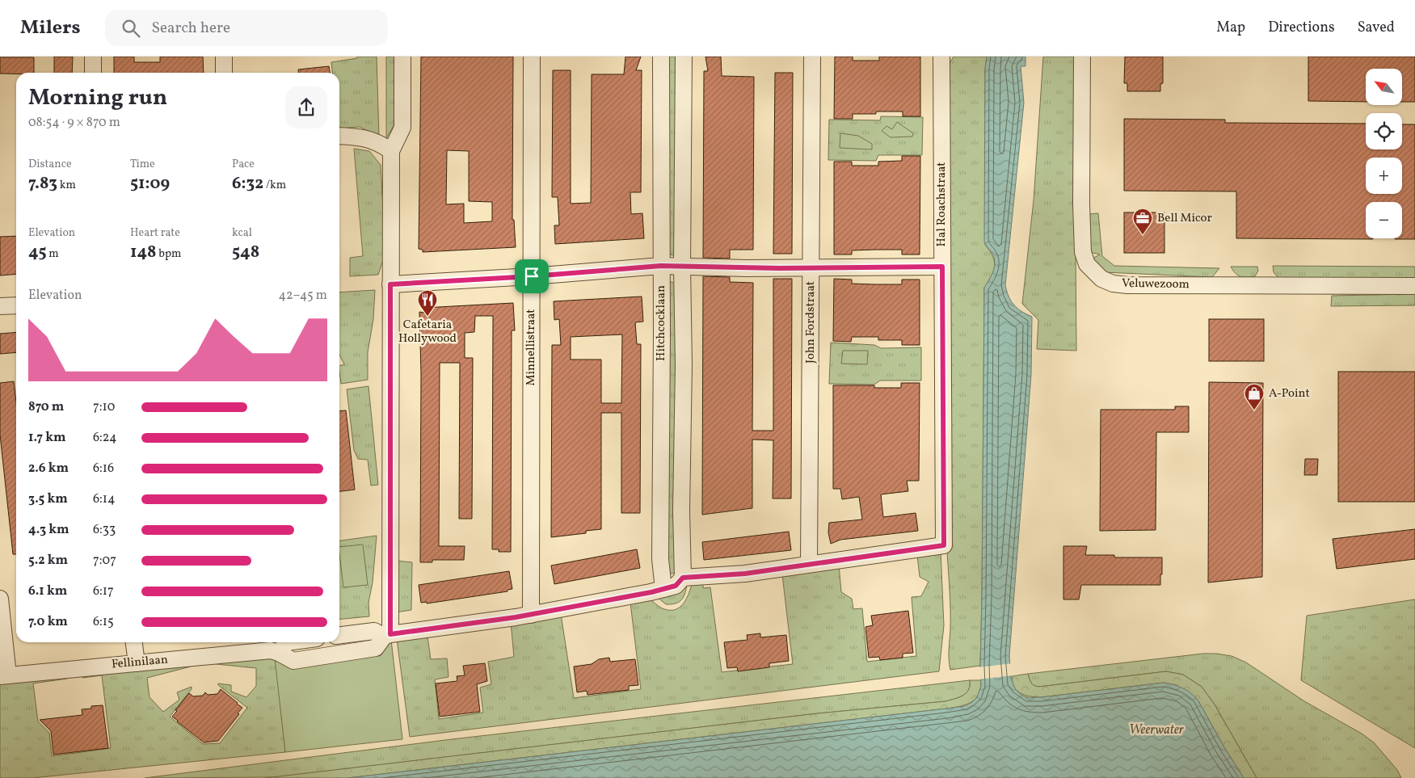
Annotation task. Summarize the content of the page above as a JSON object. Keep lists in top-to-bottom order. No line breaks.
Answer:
{"streets":{"street":["Hal Roachstraat","Veluwezoom","John Fordstraat","Hitchcocklaan","Minnellistraat","Fellinilaan"]},"crossings":[["Hal Roachstraat","John Fordstraat"]],"water":["Weerwater"],"places":{"office":["Bell Micor"],"restaurant":["Cafetaria Hollywood"],"shop":["A-Point"]},"north":"top left","page":{"header":"Milers","search":"Search here","nav":["Map","Directions","Saved"],"map_buttons":["+","−"],"heading":["Morning run","08:54 · 9 × 870 m"],"stats":[["Distance","7.83 km"],["Time","51:09"],["Pace","6:32 /km"],["Elevation","45 m"],["Heart rate","148 bpm"],["kcal","548"]],"chart":["Elevation","42–45 m"],"list":[{"name":"870 m","note":"7:10"},{"name":"1.7 km","note":"6:24"},{"name":"2.6 km","note":"6:16"},{"name":"3.5 km","note":"6:14"},{"name":"4.3 km","note":"6:33"},{"name":"5.2 km","note":"7:07"},{"name":"6.1 km","note":"6:17"},{"name":"7.0 km","note":"6:15"}]}}
